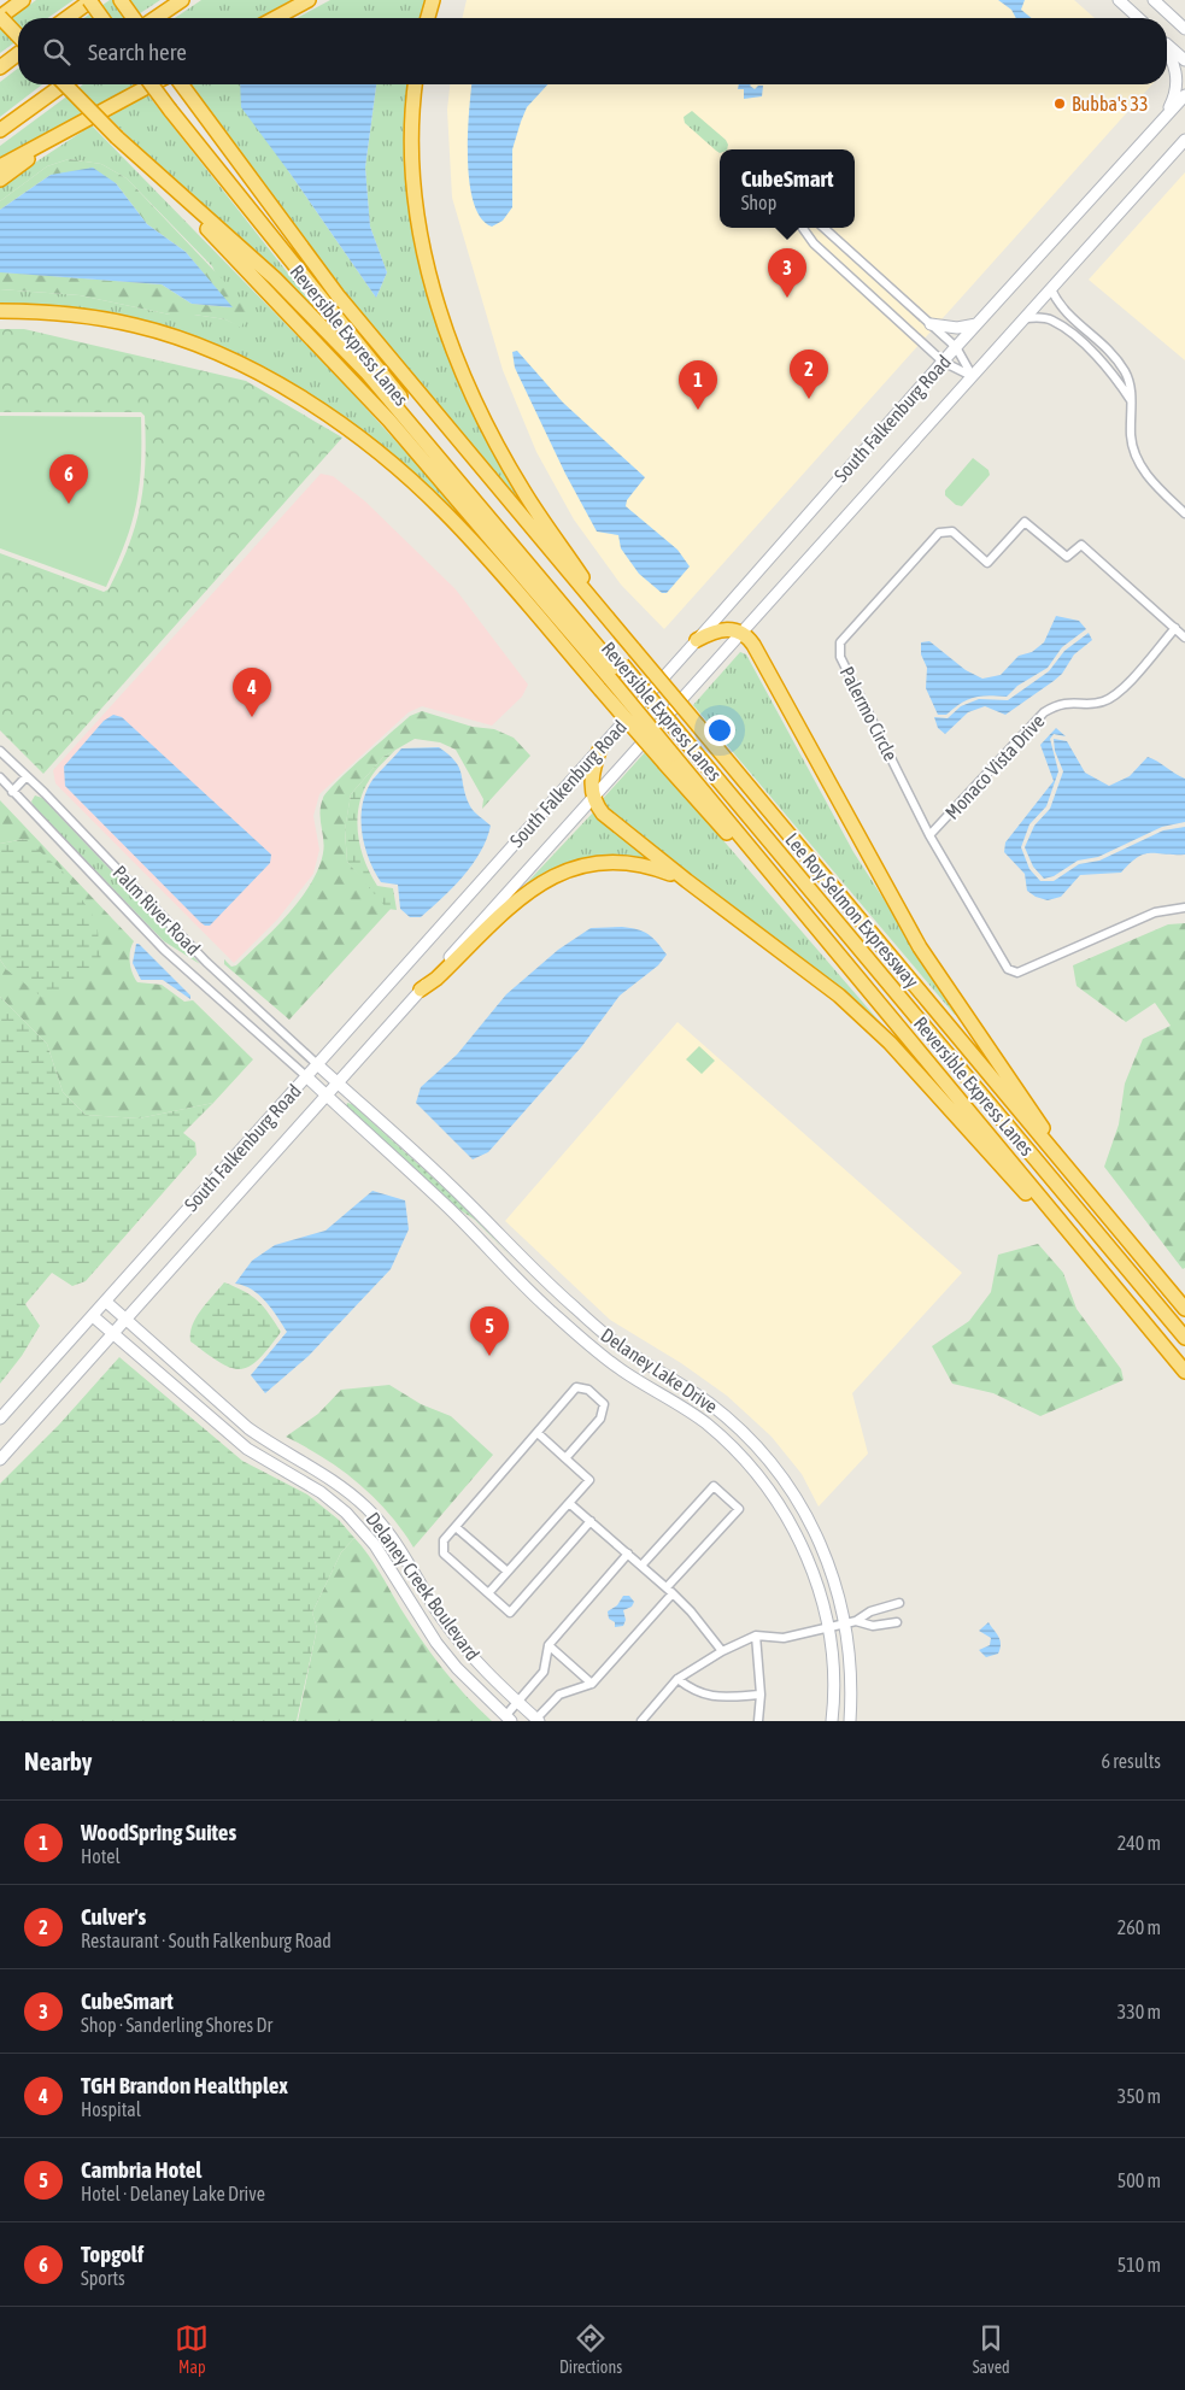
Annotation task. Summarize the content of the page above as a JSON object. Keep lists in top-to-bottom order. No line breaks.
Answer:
{"streets":{"highway":["Reversible Express Lanes","Lee Roy Selmon Expressway"],"street":["South Falkenburg Road","Palermo Circle","Monaco Vista Drive","Palm River Road","Delaney Lake Drive","Delaney Creek Boulevard"]},"crossings":[["Reversible Express Lanes","Lee Roy Selmon Expressway"],["South Falkenburg Road","Palm River Road"],["South Falkenburg Road","Delaney Lake Drive"],["South Falkenburg Road","Delaney Creek Boulevard"],["Palermo Circle","Monaco Vista Drive"],["Palm River Road","Delaney Lake Drive"]],"places":["Bubba's 33"],"page":{"search":"Search here","popup":["CubeSmart","Shop"],"pins":["3","2","1","6","4","5"],"heading":["Nearby","6 results"],"list":[{"mark":"1","name":"WoodSpring Suites","note":"Hotel","value":"240 m"},{"mark":"2","name":"Culver's","note":"Restaurant · South Falkenburg Road","value":"260 m"},{"mark":"3","name":"CubeSmart","note":"Shop · Sanderling Shores Dr","value":"330 m"},{"mark":"4","name":"TGH Brandon Healthplex","note":"Hospital","value":"350 m"},{"mark":"5","name":"Cambria Hotel","note":"Hotel · Delaney Lake Drive","value":"500 m"},{"mark":"6","name":"Topgolf","note":"Sports","value":"510 m"}],"nav":["Map","Directions","Saved"]}}
